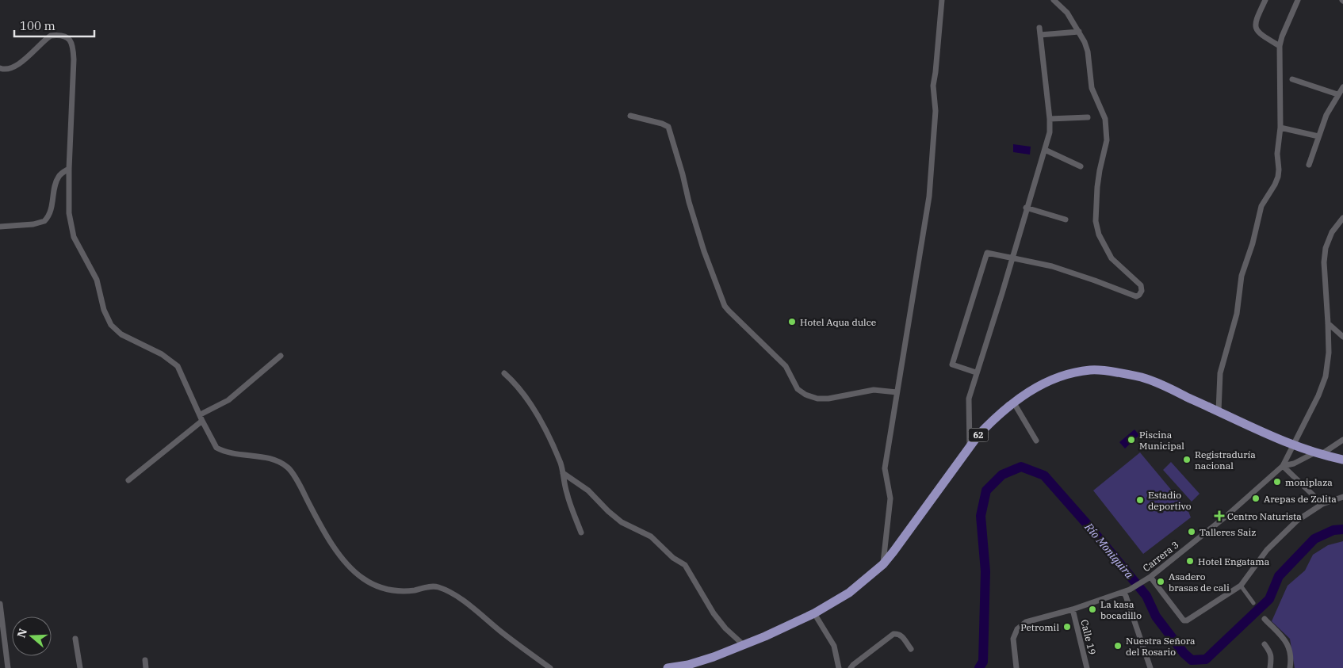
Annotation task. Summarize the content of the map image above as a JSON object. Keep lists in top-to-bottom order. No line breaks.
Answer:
{"streets":{"main road":["62"],"street":["Carrera 3","Calle 19"]},"crossings":[["Carrera 3","Calle 19"]],"water":["Río Moniquira"],"places":{"other":["Hotel Aqua dulce","Piscina Municipal","Registraduría nacional","moniplaza","Arepas de Zolita","Estadio deportivo","Talleres Saiz","Hotel Engatama","Asadero brasas de cali","La kasa bocadillo","Petromil","Nuestra Señora del Rosario"],"health":["Centro Naturista"]},"scale_bar":"100 m","north":"left"}
